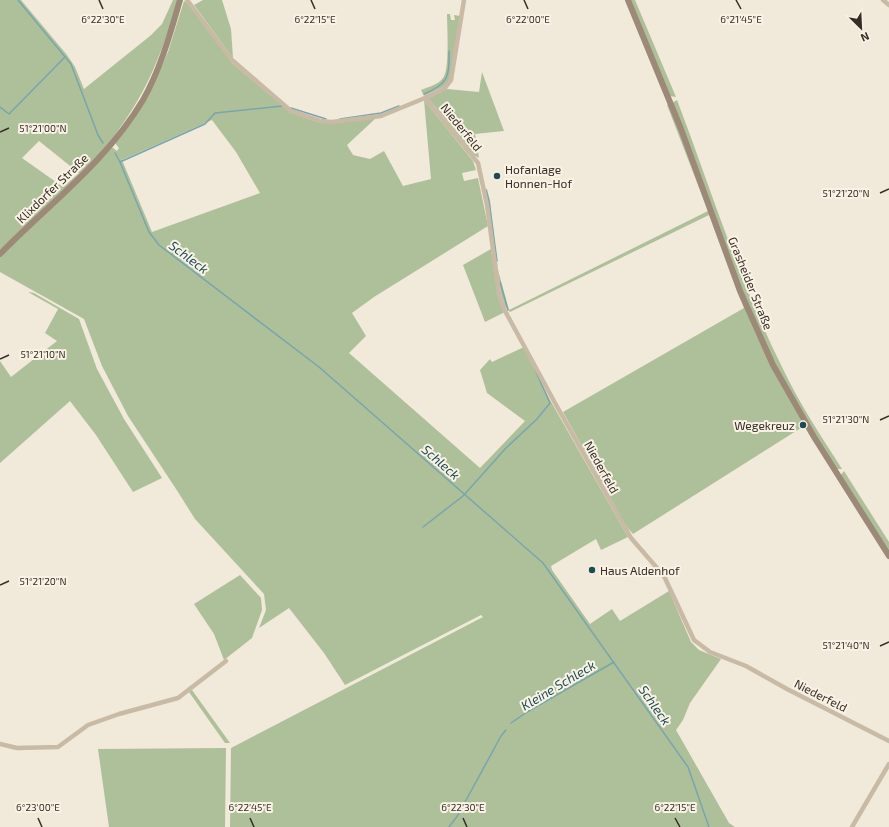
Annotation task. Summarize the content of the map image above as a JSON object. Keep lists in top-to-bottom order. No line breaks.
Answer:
{"streets":{"street":["Niederfeld","Klixdorfer Straße","Grasheider Straße"]},"water":["Schleck","Kleine Schleck"],"places":["Hofanlage Honnen-Hof","Wegekreuz","Haus Aldenhof"],"north":"bottom right","coordinates":["6°22'30\"E","6°22'15\"E","6°22'00\"E","6°21'45\"E","51°21'00\"N","51°21'20\"N","51°21'10\"N","51°21'30\"N","51°21'40\"N","6°23'00\"E","6°22'45\"E"]}
